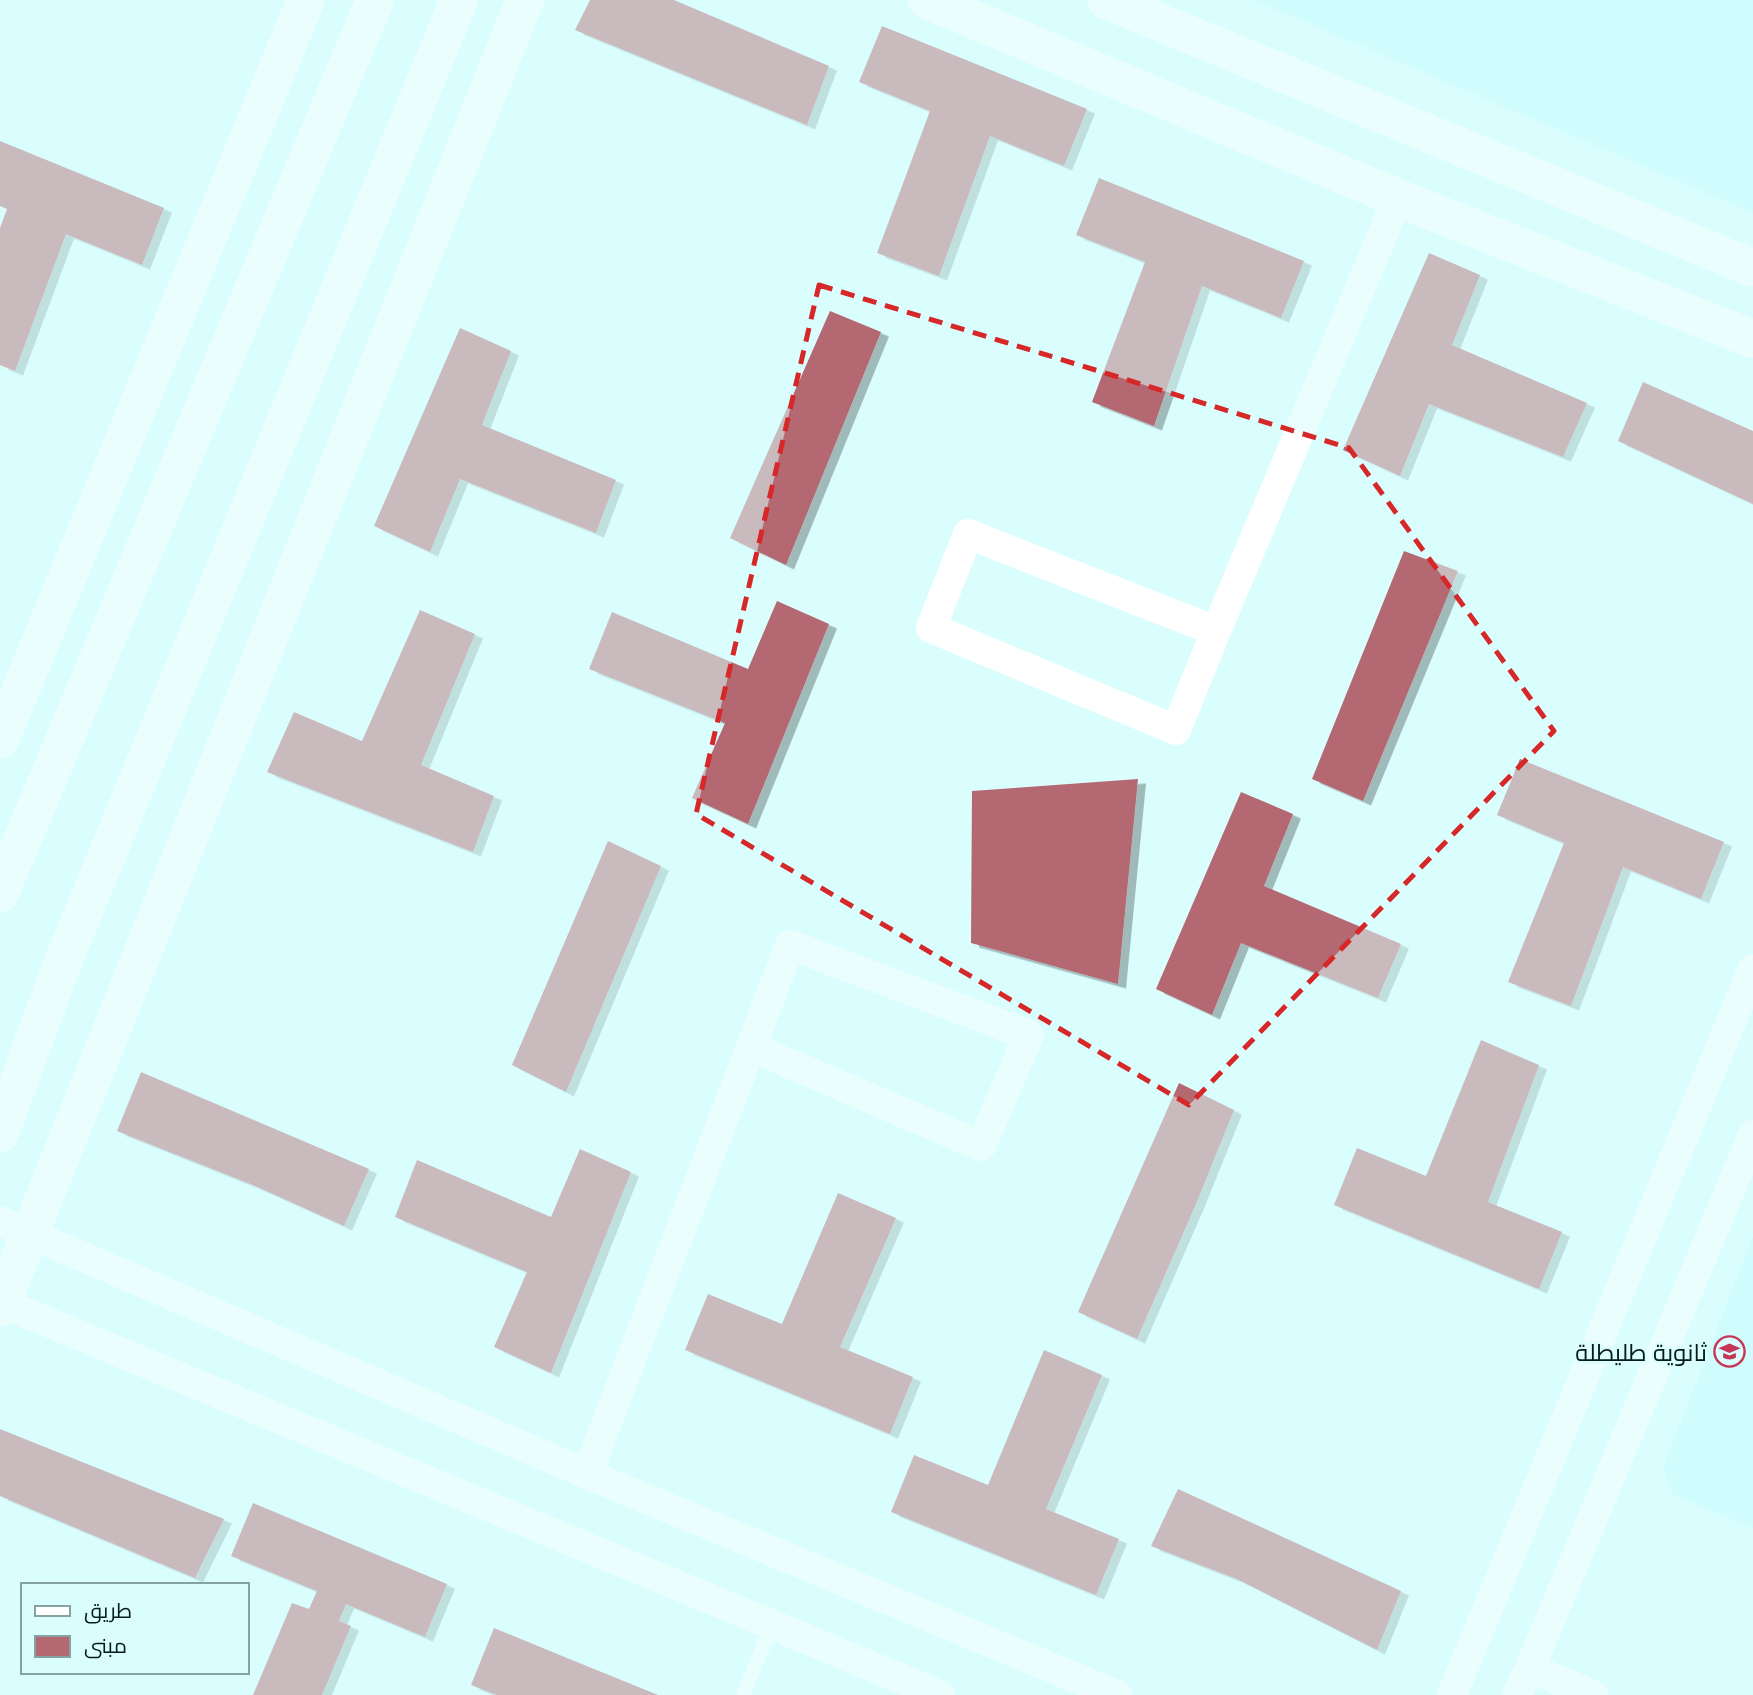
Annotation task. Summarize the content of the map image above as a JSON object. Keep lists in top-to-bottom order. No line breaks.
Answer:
{"places":{"school or university":["ثانوية طليطلة"]},"legend":["طريق","مبنى"]}
